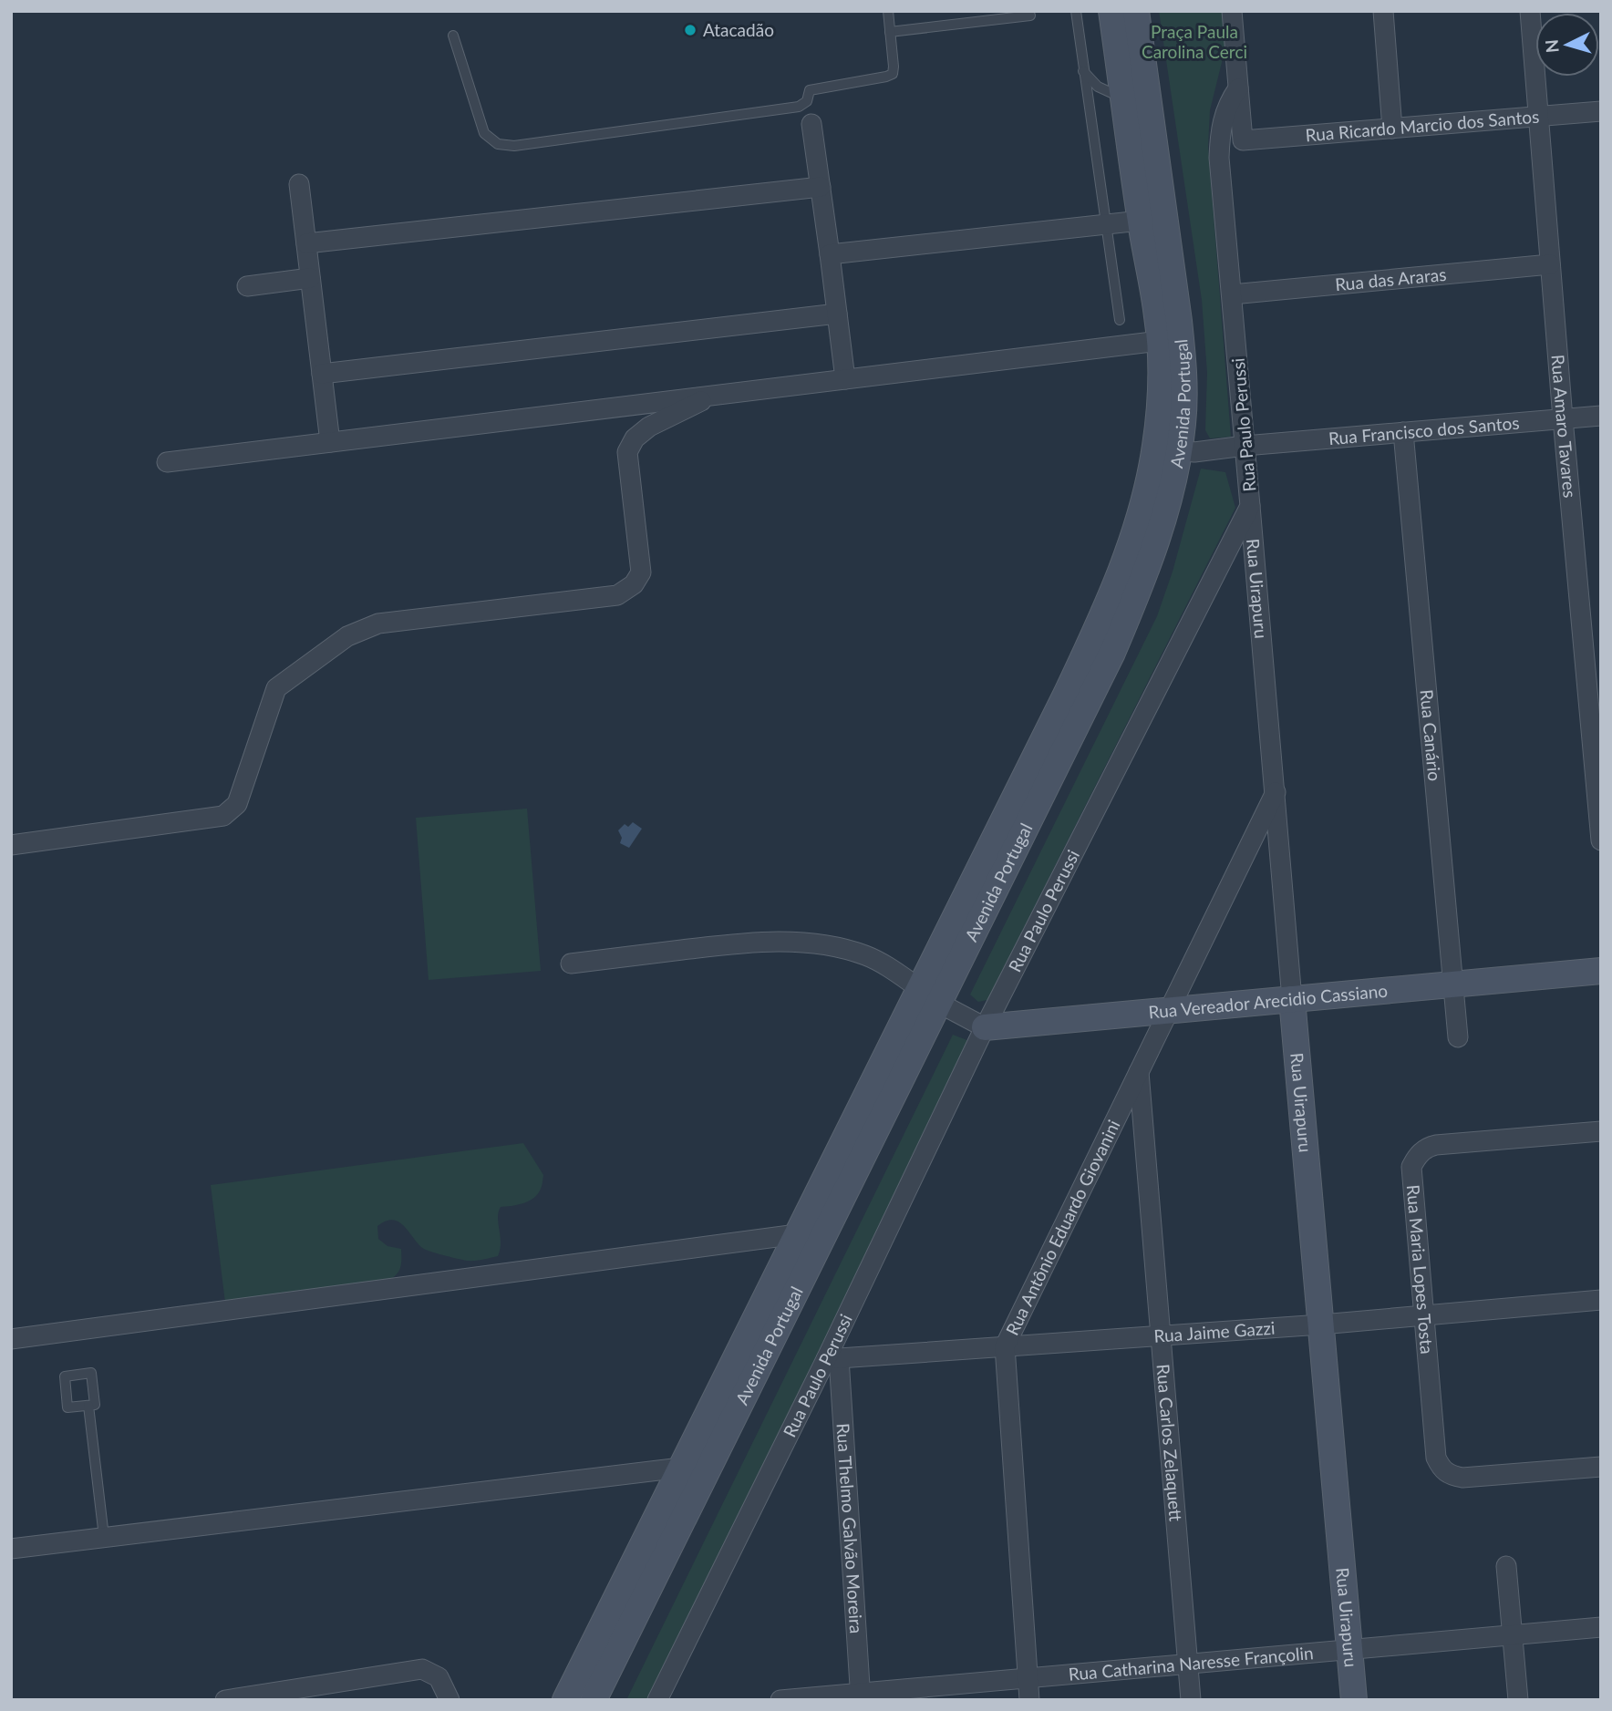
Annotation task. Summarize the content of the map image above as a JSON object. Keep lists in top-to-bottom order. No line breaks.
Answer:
{"streets":{"main road":["Avenida Portugal","Rua Uirapuru","Rua Vereador Arecidio Cassiano"],"street":["Rua Ricardo Marcio dos Santos","Rua das Araras","Rua Paulo Perussi","Rua Amaro Tavares","Rua Francisco dos Santos","Rua Canário","Rua Antônio Eduardo Giovanini","Rua Maria Lopes Tosta","Rua Jaime Gazzi","Rua Carlos Zelaquett","Rua Thelmo Galvão Moreira","Rua Catharina Naresse Françolin"]},"crossings":[["Rua Ricardo Marcio dos Santos","Rua Paulo Perussi"],["Rua Ricardo Marcio dos Santos","Rua Amaro Tavares"],["Rua das Araras","Rua Paulo Perussi"],["Rua das Araras","Rua Amaro Tavares"],["Avenida Portugal","Rua Francisco dos Santos"],["Rua Paulo Perussi","Rua Francisco dos Santos"],["Rua Paulo Perussi","Rua Uirapuru"],["Rua Paulo Perussi","Rua Vereador Arecidio Cassiano"],["Rua Paulo Perussi","Rua Jaime Gazzi"],["Rua Paulo Perussi","Rua Thelmo Galvão Moreira"],["Rua Amaro Tavares","Rua Francisco dos Santos"],["Rua Francisco dos Santos","Rua Canário"],["Rua Uirapuru","Rua Vereador Arecidio Cassiano"],["Rua Uirapuru","Rua Antônio Eduardo Giovanini"],["Rua Uirapuru","Rua Jaime Gazzi"],["Rua Uirapuru","Rua Catharina Naresse Françolin"],["Rua Canário","Rua Vereador Arecidio Cassiano"],["Rua Vereador Arecidio Cassiano","Rua Antônio Eduardo Giovanini"],["Rua Antônio Eduardo Giovanini","Rua Jaime Gazzi"],["Rua Antônio Eduardo Giovanini","Rua Carlos Zelaquett"],["Rua Antônio Eduardo Giovanini","Rua Catharina Naresse Françolin"],["Rua Maria Lopes Tosta","Rua Jaime Gazzi"],["Rua Jaime Gazzi","Rua Carlos Zelaquett"],["Rua Jaime Gazzi","Rua Thelmo Galvão Moreira"],["Rua Carlos Zelaquett","Rua Catharina Naresse Françolin"],["Rua Thelmo Galvão Moreira","Rua Catharina Naresse Françolin"]],"parks":["Praça Paula Carolina Cerci"],"places":["Atacadão"],"north":"left"}
